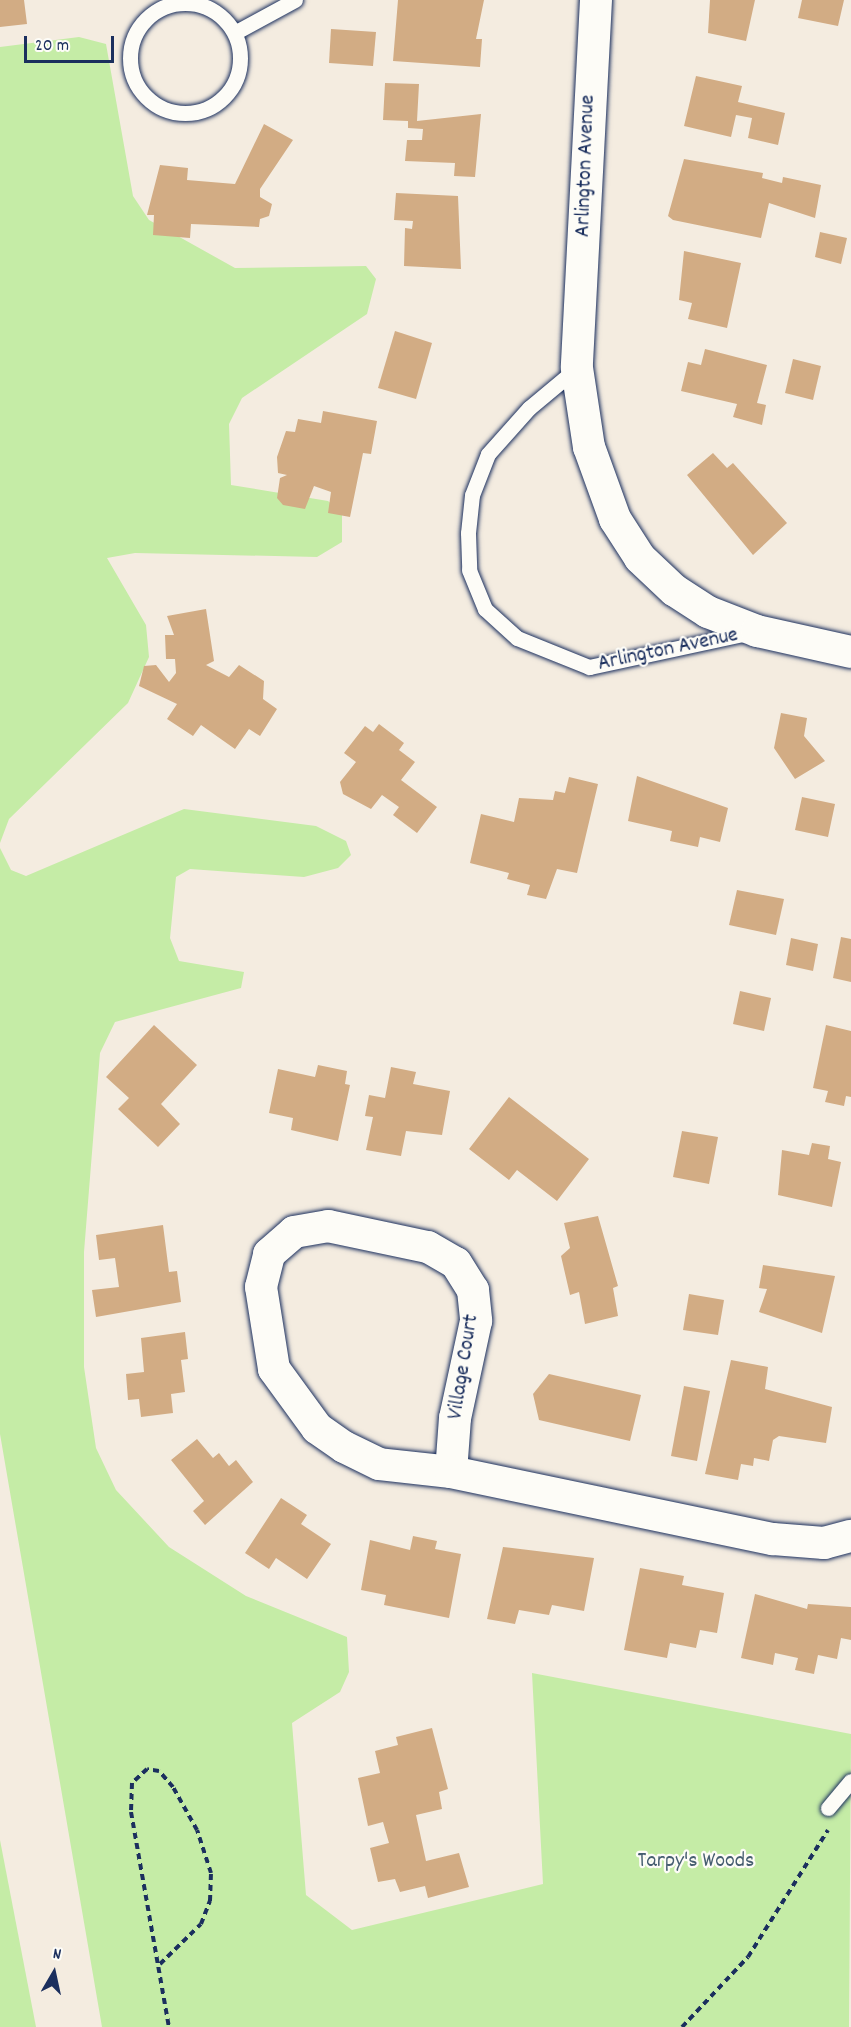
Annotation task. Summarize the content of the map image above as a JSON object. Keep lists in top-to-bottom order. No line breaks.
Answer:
{"streets":{"street":["Arlington Avenue","Village Court"]},"parks":["Tarpy's Woods"],"scale_bar":"20 m","north":"top"}
